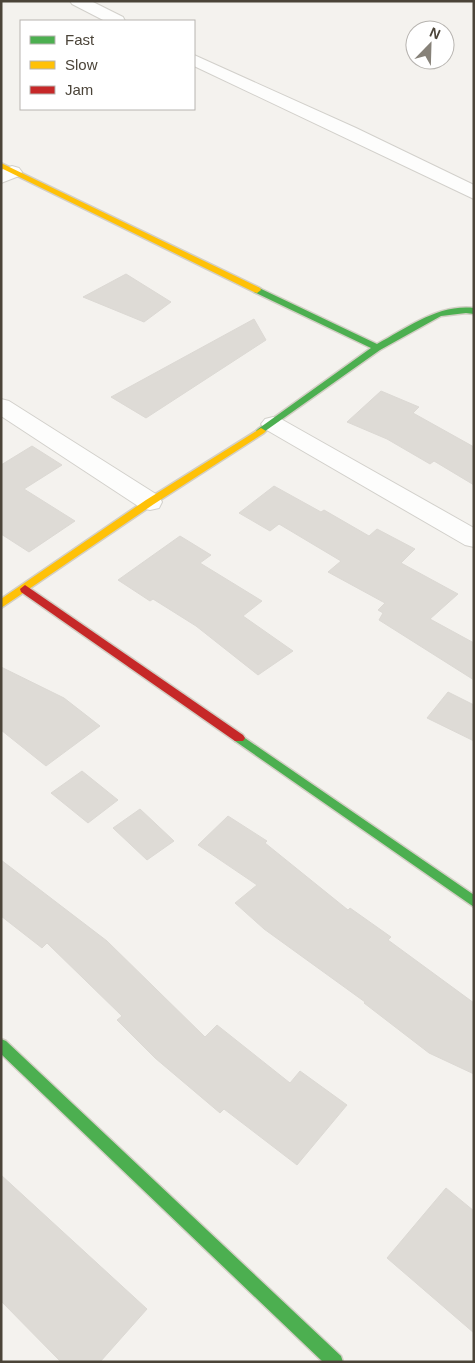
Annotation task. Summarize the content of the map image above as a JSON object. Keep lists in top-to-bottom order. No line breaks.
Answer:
{"legend":["Fast","Slow","Jam"],"north":"top right"}
